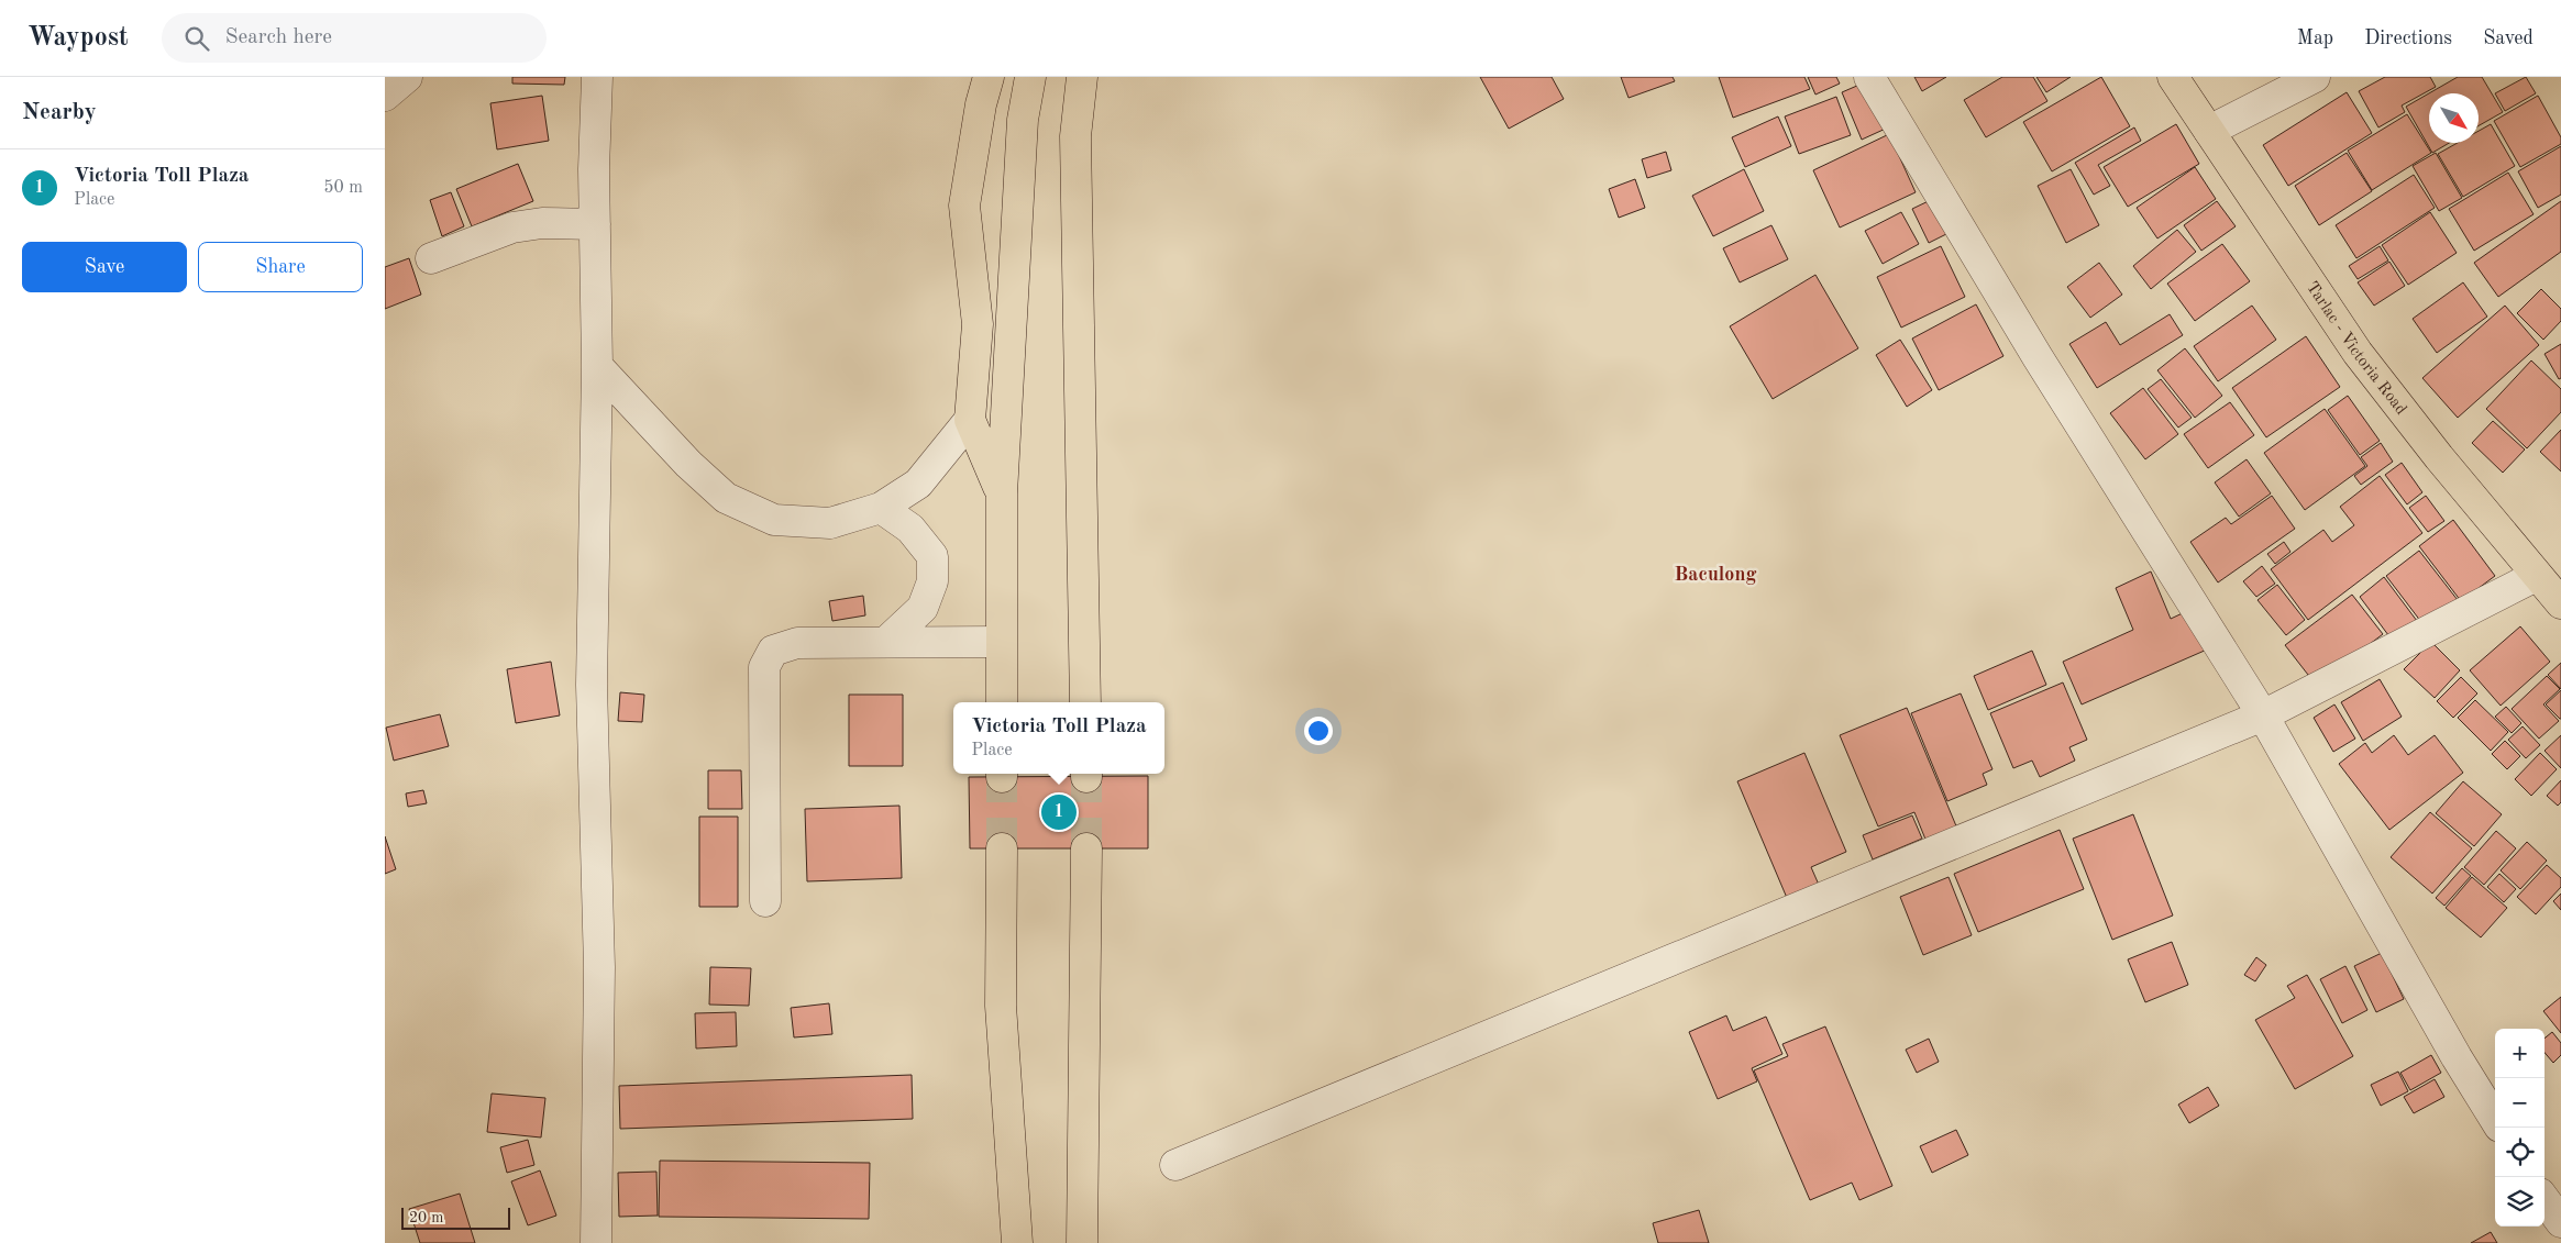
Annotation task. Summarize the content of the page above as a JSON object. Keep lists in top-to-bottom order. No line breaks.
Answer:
{"streets":{"main road":["Tarlac - Victoria Road"]},"districts":["Baculong"],"scale_bar":"20 m","north":"bottom right","page":{"header":"Waypost","search":"Search here","nav":["Map","Directions","Saved"],"heading":"Nearby","list":[{"mark":"1","name":"Victoria Toll Plaza","note":"Place","value":"50 m"}],"buttons":["Save","Share"],"popup":["Victoria Toll Plaza","Place"],"pins":"1","map_buttons":["+","−"],"scale":"20 m"}}
